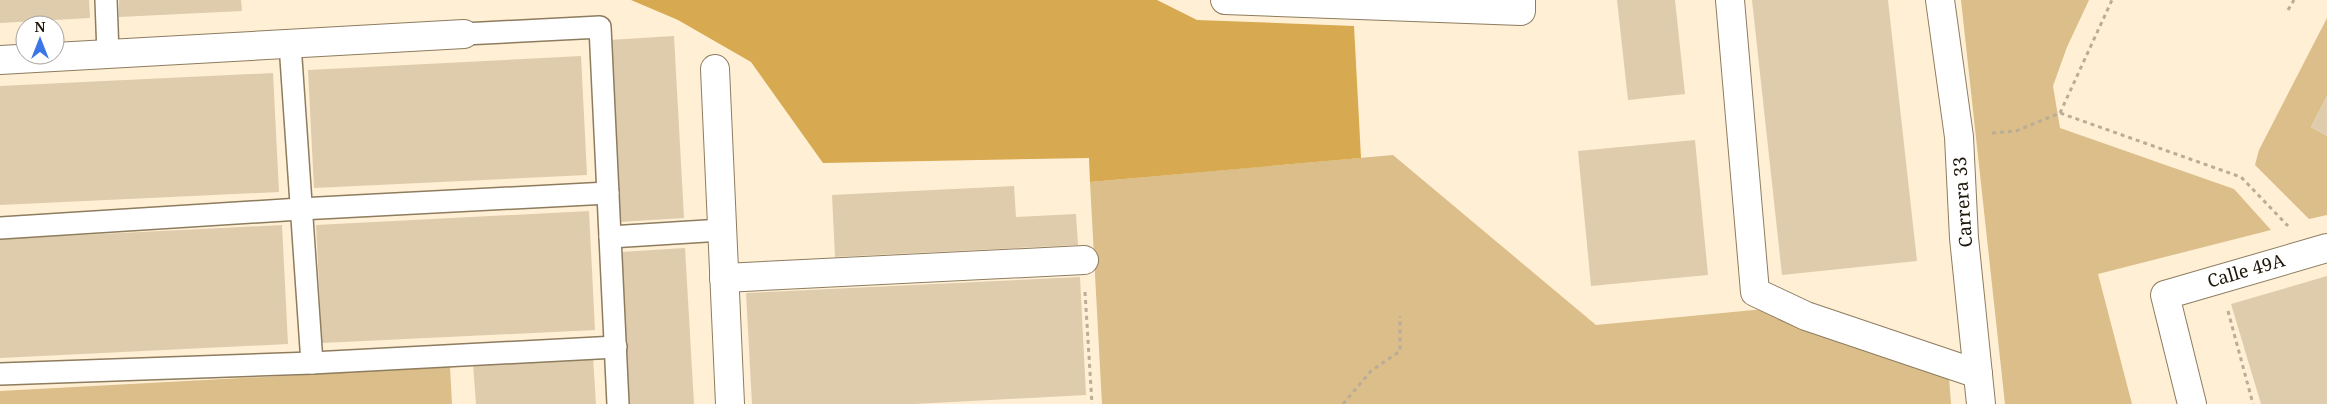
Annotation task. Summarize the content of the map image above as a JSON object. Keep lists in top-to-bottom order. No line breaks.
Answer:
{"streets":{"street":["Carrera 33","Calle 49A"]},"north":"top"}
